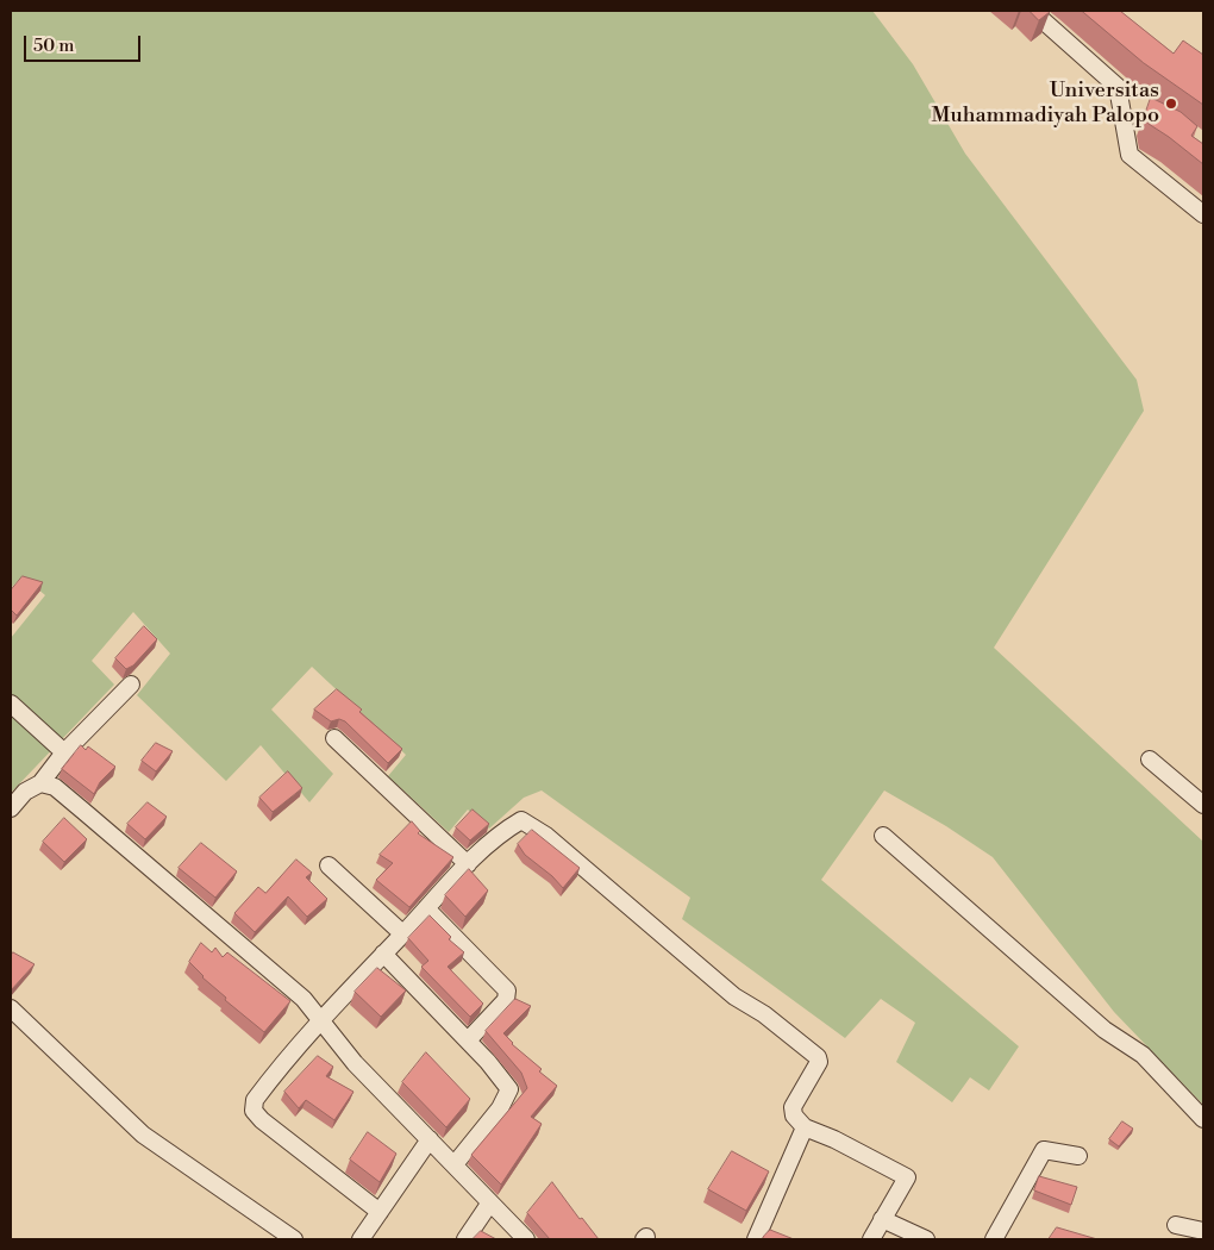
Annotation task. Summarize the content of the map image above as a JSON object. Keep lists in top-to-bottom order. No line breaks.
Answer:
{"places":["Universitas Muhammadiyah Palopo"],"scale_bar":"50 m"}
